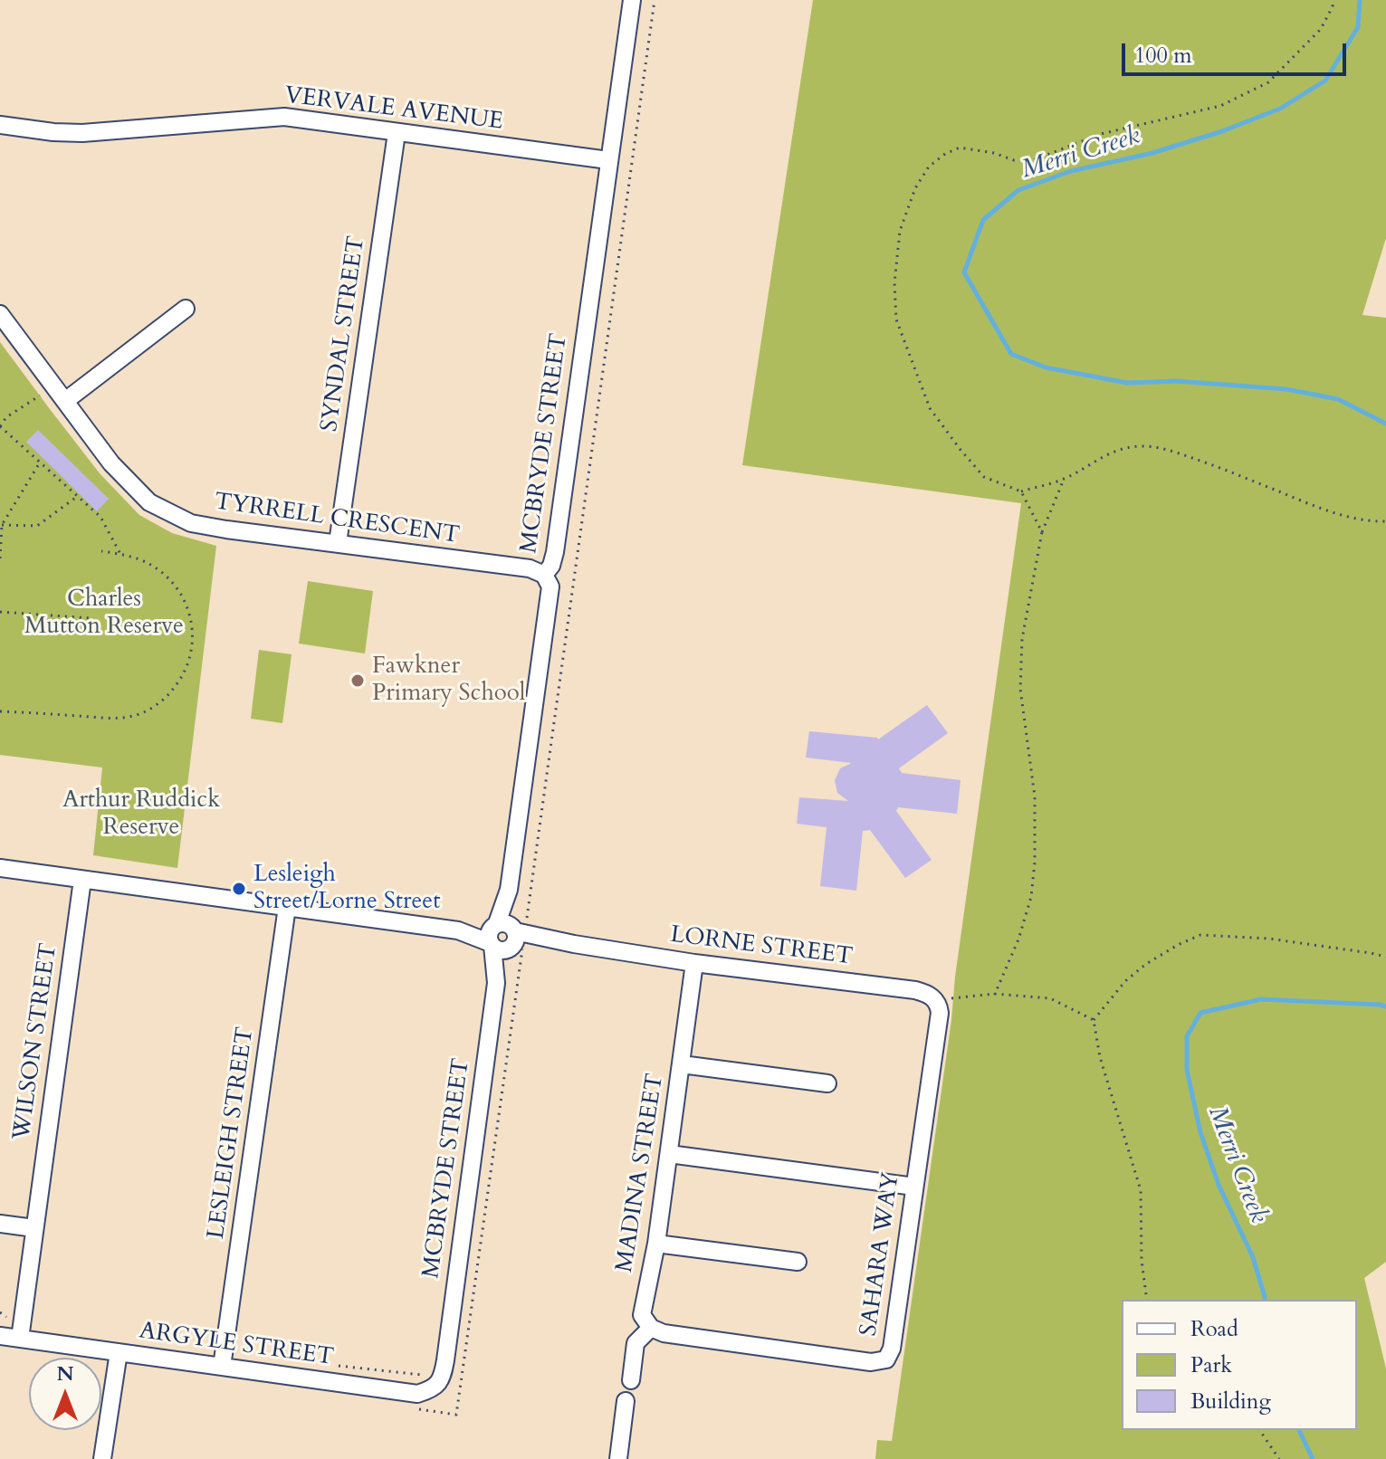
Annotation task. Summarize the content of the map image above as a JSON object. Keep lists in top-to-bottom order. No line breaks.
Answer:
{"streets":{"street":["VERVALE AVENUE","SYNDAL STREET","MCBRYDE STREET","TYRRELL CRESCENT","LORNE STREET","WILSON STREET","LESLEIGH STREET","MADINA STREET","SAHARA WAY","ARGYLE STREET"]},"crossings":[["VERVALE AVENUE","SYNDAL STREET"],["VERVALE AVENUE","MCBRYDE STREET"],["SYNDAL STREET","TYRRELL CRESCENT"],["MCBRYDE STREET","TYRRELL CRESCENT"],["MCBRYDE STREET","LORNE STREET"],["MCBRYDE STREET","ARGYLE STREET"],["LORNE STREET","WILSON STREET"],["LORNE STREET","LESLEIGH STREET"],["LORNE STREET","MADINA STREET"],["LORNE STREET","SAHARA WAY"],["WILSON STREET","ARGYLE STREET"],["LESLEIGH STREET","ARGYLE STREET"],["MADINA STREET","SAHARA WAY"]],"water":["Merri Creek"],"parks":["Charles Mutton Reserve","Arthur Ruddick Reserve"],"places":["Fawkner Primary School","Lesleigh Street/Lorne Street"],"legend":["Road","Park","Building"],"scale_bar":"100 m","north":"top"}
